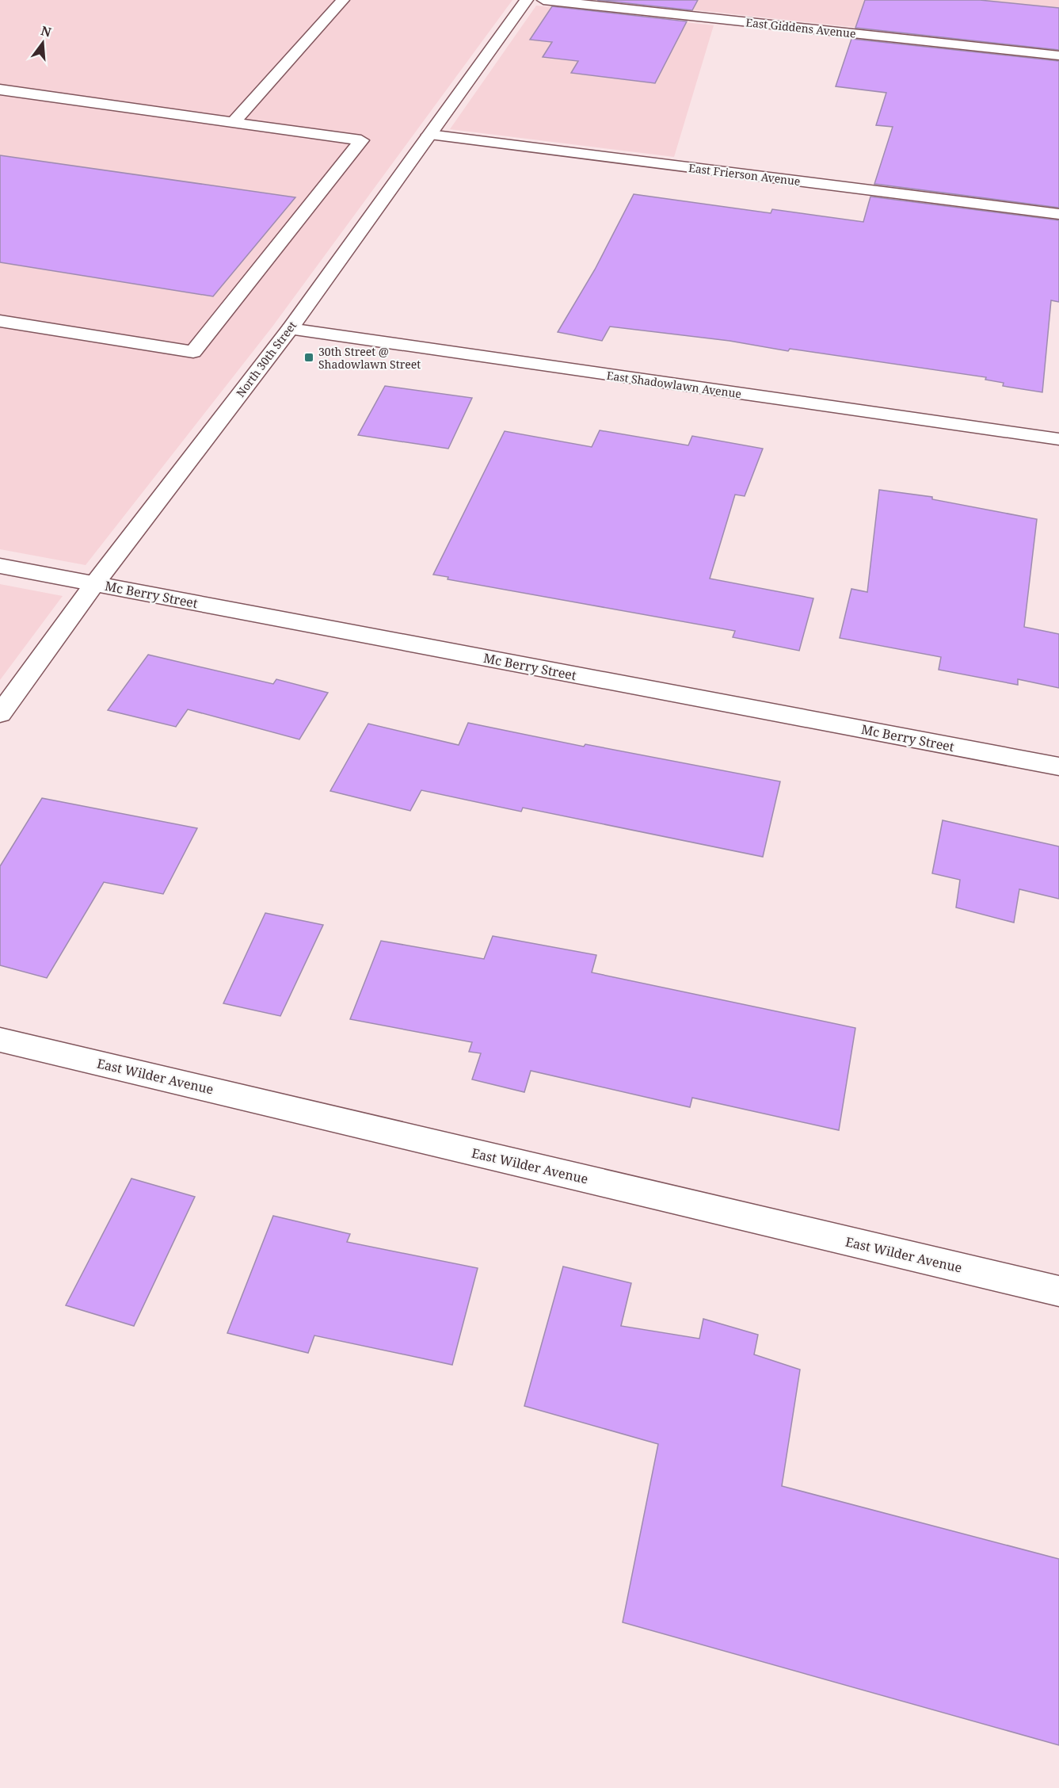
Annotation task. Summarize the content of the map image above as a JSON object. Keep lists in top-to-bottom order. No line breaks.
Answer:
{"streets":{"street":["East Giddens Avenue","East Frierson Avenue","North 30th Street","East Shadowlawn Avenue","Mc Berry Street","East Wilder Avenue"]},"crossings":[["East Frierson Avenue","North 30th Street"],["North 30th Street","East Shadowlawn Avenue"],["North 30th Street","Mc Berry Street"]],"places":{"transit":["30th Street @ Shadowlawn Street"]},"north":"top"}
